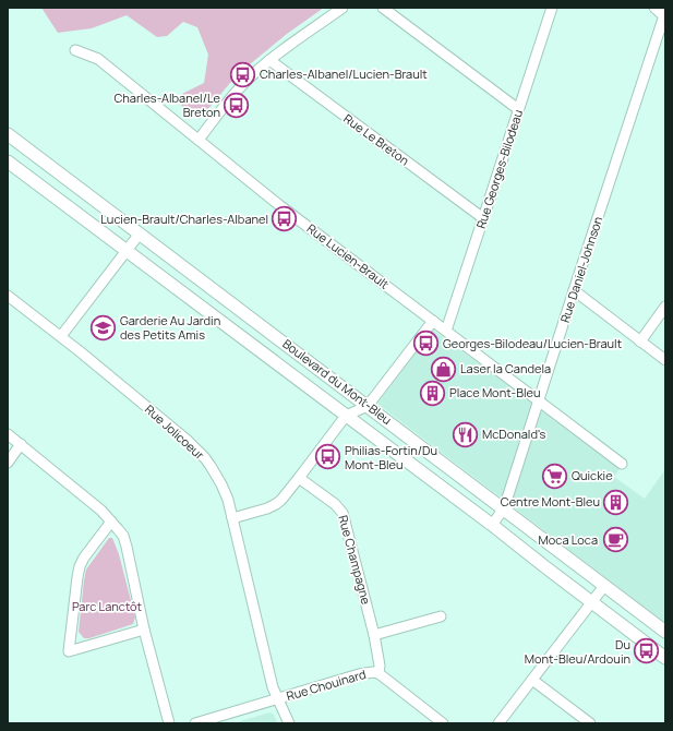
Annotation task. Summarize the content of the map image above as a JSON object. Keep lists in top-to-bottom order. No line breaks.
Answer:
{"streets":{"street":["Rue Le Breton","Rue Georges-Bilodeau","Rue Lucien-Brault","Rue Daniel-Johnson","Boulevard du Mont-Bleu","Rue Jolicoeur","Rue Champagne","Rue Chouinard"]},"crossings":[["Rue Le Breton","Rue Georges-Bilodeau"],["Rue Georges-Bilodeau","Rue Lucien-Brault"],["Rue Lucien-Brault","Rue Daniel-Johnson"],["Rue Daniel-Johnson","Boulevard du Mont-Bleu"],["Rue Jolicoeur","Rue Chouinard"],["Rue Champagne","Rue Chouinard"]],"parks":["Parc Lanctôt"],"places":{"bus stop":["Charles-Albanel/Lucien-Brault","Charles-Albanel/Le Breton","Lucien-Brault/Charles-Albanel","Georges-Bilodeau/Lucien-Brault","Philias-Fortin/Du Mont-Bleu","Du Mont-Bleu/Ardouin"],"school or university":["Garderie Au Jardin des Petits Amis"],"shop":["Laser la Candela"],"building":["Place Mont-Bleu","Centre Mont-Bleu"],"restaurant":["McDonald's"],"supermarket":["Quickie"],"cafe":["Moca Loca"]}}
